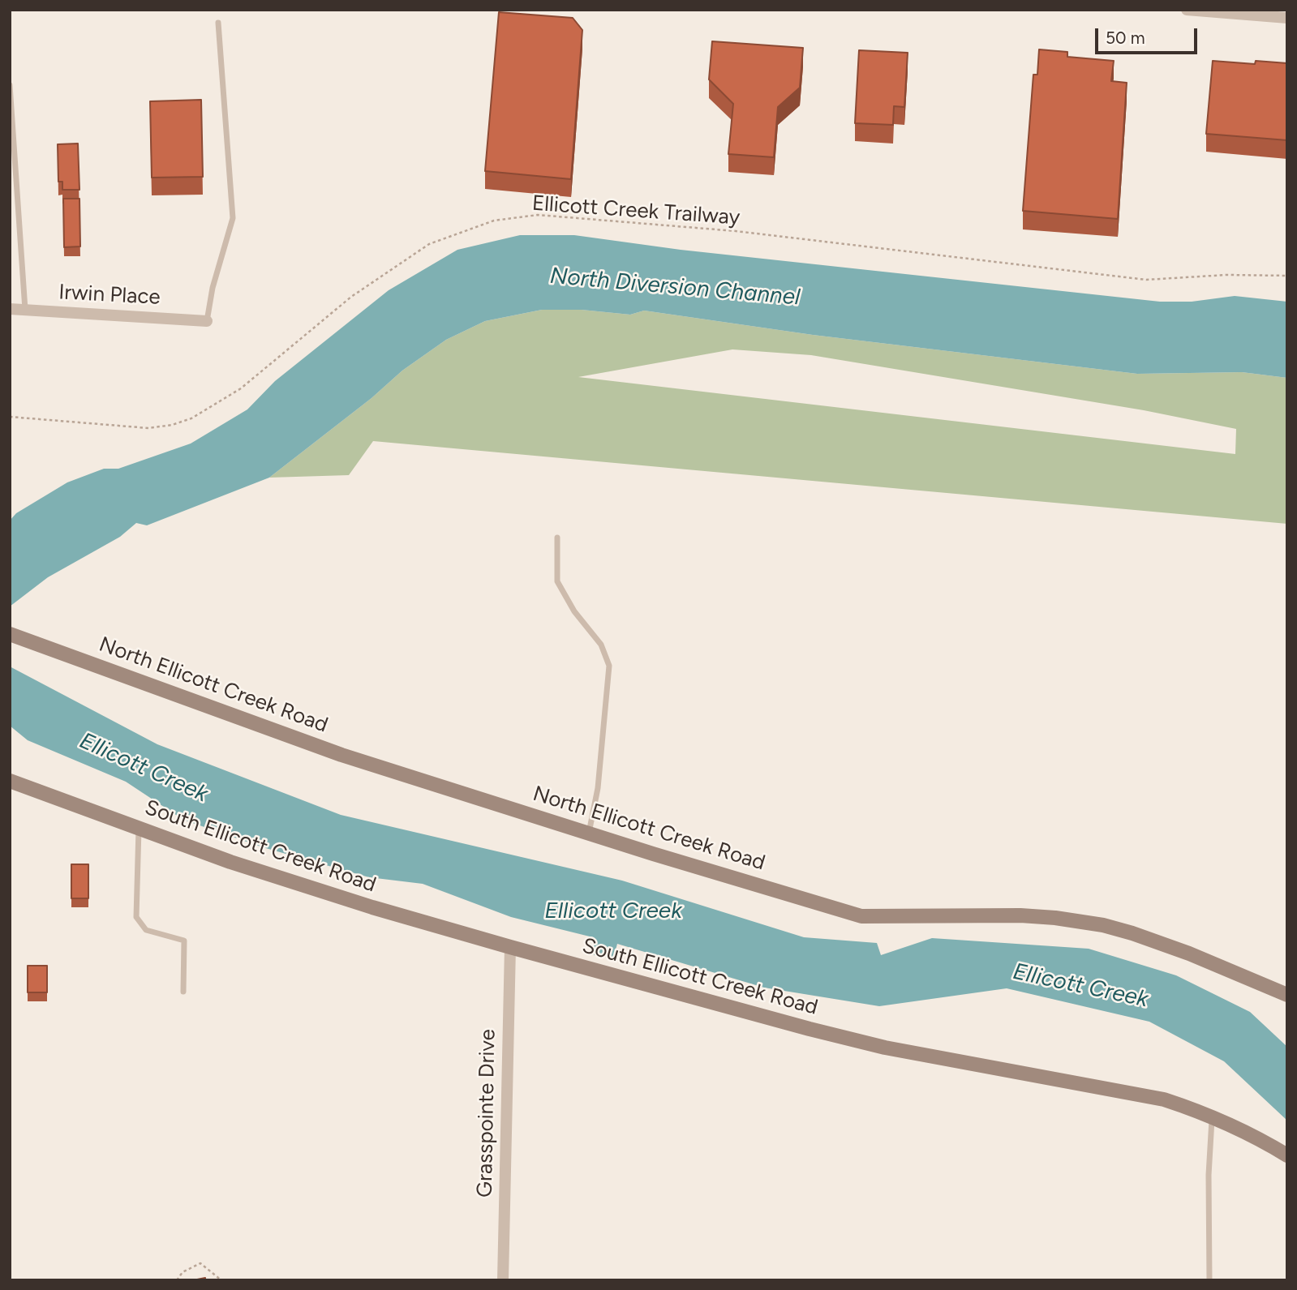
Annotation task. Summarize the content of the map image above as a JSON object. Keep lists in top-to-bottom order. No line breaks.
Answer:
{"streets":{"street":["Irwin Place","North Ellicott Creek Road","South Ellicott Creek Road","Grasspointe Drive"],"path":["Ellicott Creek Trailway"]},"crossings":[["South Ellicott Creek Road","Grasspointe Drive"]],"water":["North Diversion Channel","Ellicott Creek"],"scale_bar":"50 m"}
